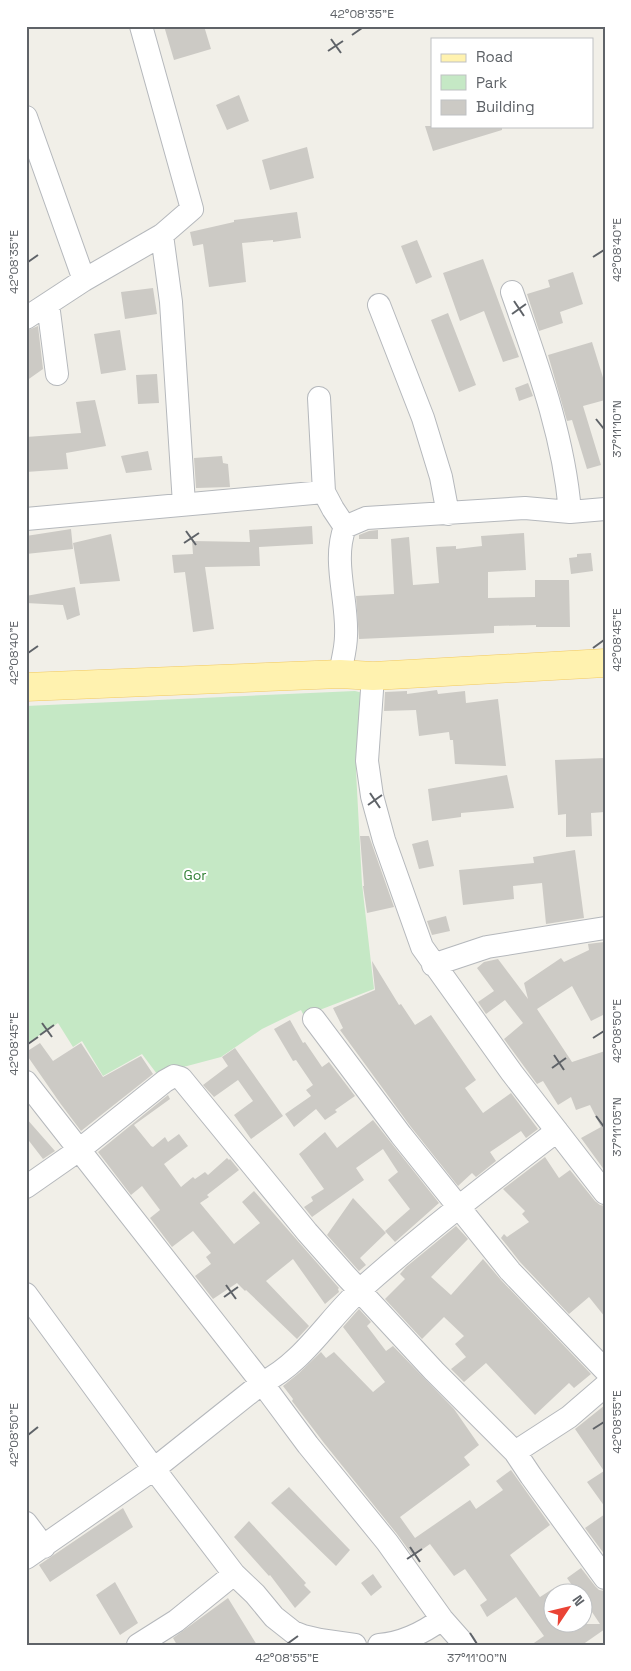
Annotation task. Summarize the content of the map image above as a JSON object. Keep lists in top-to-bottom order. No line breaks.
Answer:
{"parks":["Gor"],"legend":["Road","Park","Building"],"north":"top right","coordinates":["42°08'35\"E","42°08'40\"E","37°11'10\"N","42°08'45\"E","42°08'50\"E","37°11'05\"N","42°08'55\"E","37°11'00\"N"]}
